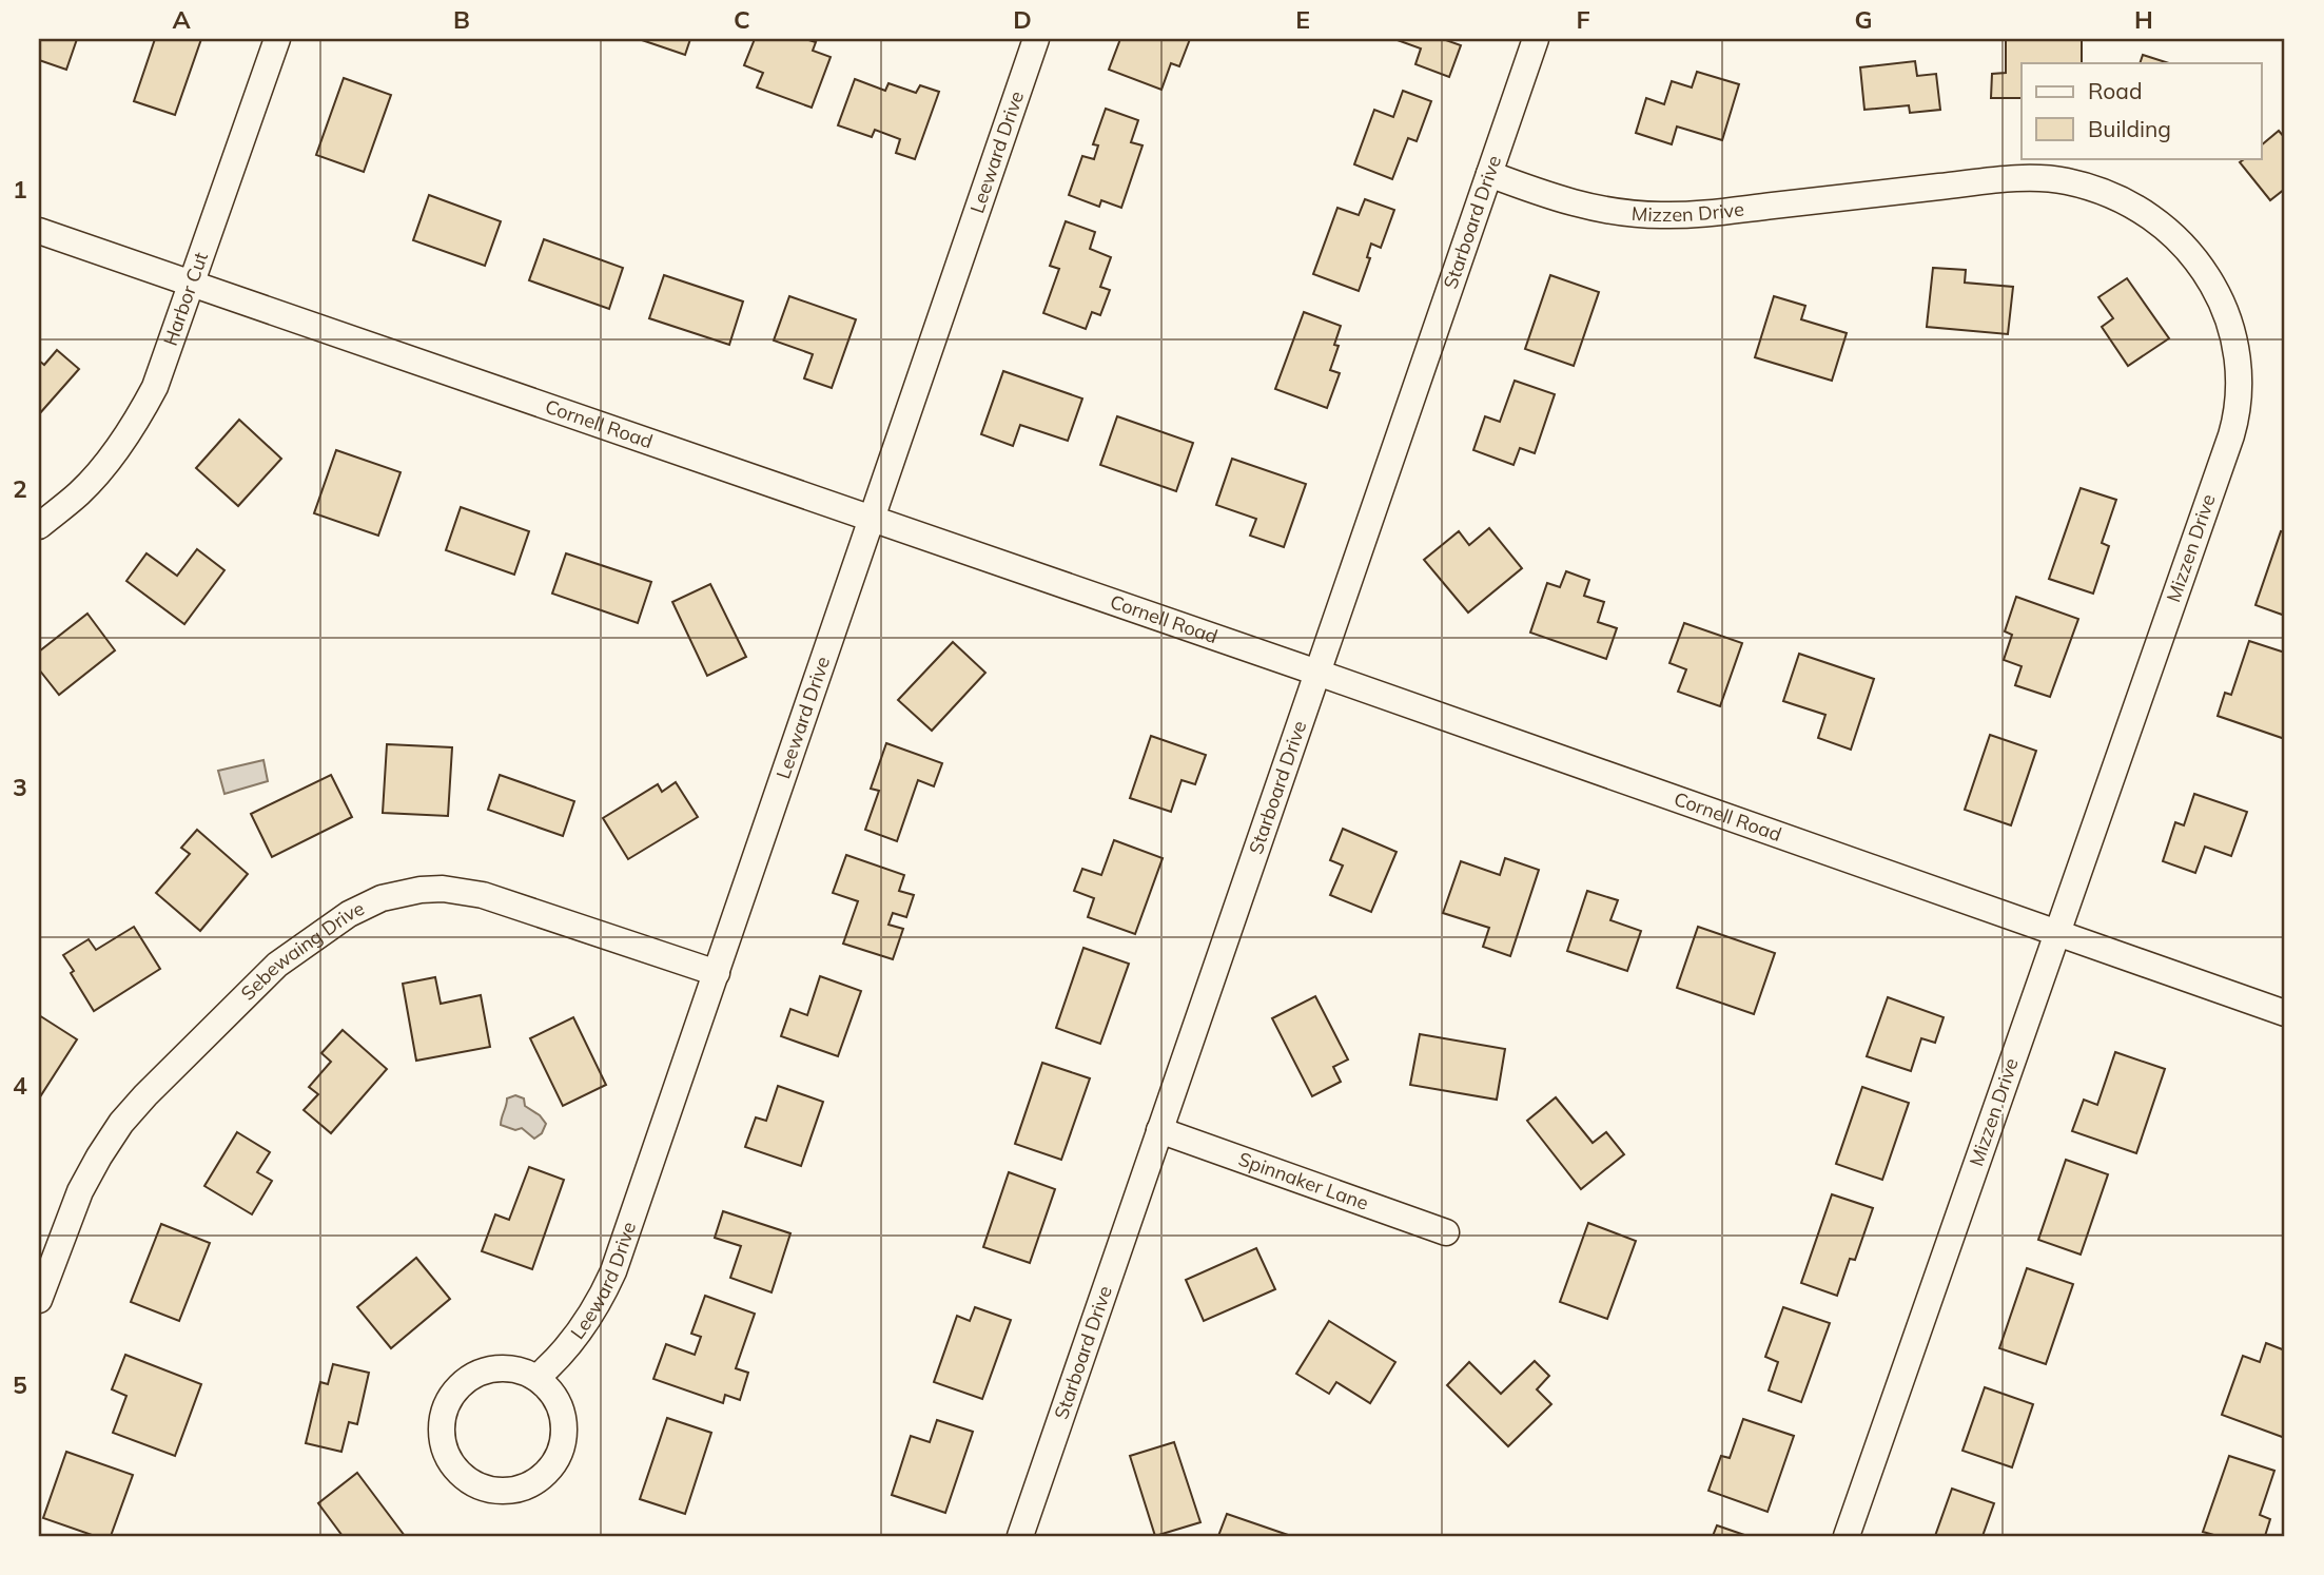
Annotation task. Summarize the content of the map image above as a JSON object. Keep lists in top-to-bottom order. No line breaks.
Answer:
{"streets":{"street":["Leeward Drive","Mizzen Drive","Starboard Drive","Harbor Cut","Cornell Road","Sebewaing Drive","Spinnaker Lane"]},"crossings":[["Leeward Drive","Cornell Road"],["Leeward Drive","Sebewaing Drive"],["Mizzen Drive","Starboard Drive"],["Mizzen Drive","Cornell Road"],["Starboard Drive","Cornell Road"],["Starboard Drive","Spinnaker Lane"],["Harbor Cut","Cornell Road"]],"legend":["Road","Building"],"grid":{"columns":["A","B","C","D","E","F","G","H"],"rows":["1","2","3","4","5"]}}
